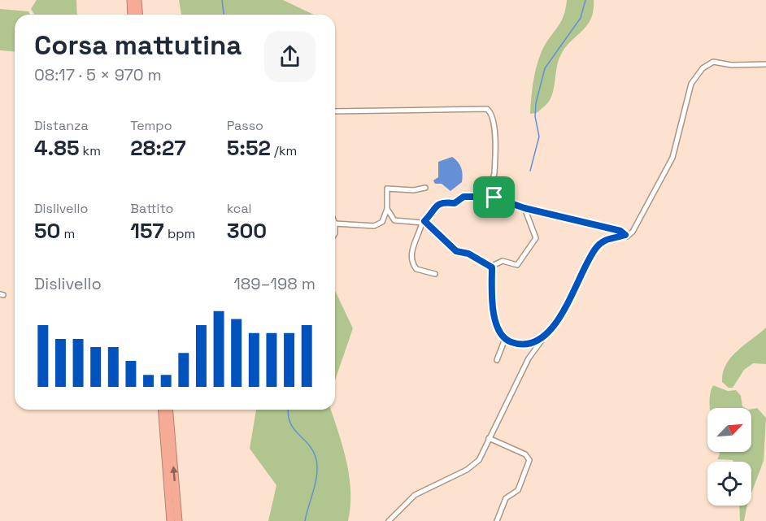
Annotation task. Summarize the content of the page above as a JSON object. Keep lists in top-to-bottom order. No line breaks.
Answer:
{"north":"top right","page":{"heading":["Corsa mattutina","08:17 · 5 × 970 m"],"stats":[["Distanza","4.85 km"],["Tempo","28:27"],["Passo","5:52 /km"],["Dislivello","50 m"],["Battito","157 bpm"],["kcal","300"]],"chart":["Dislivello","189–198 m"]}}
